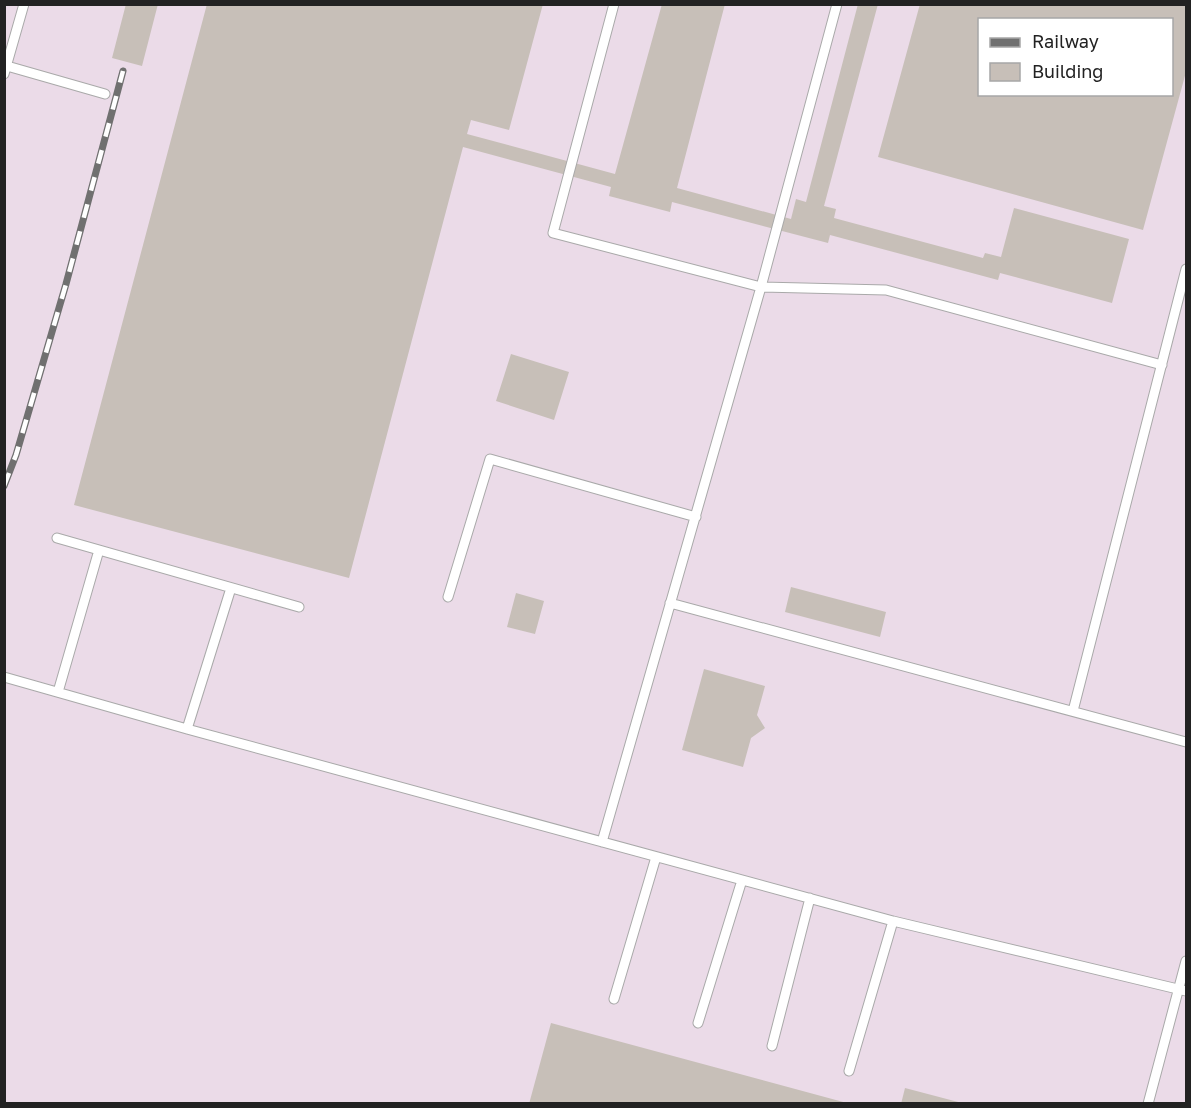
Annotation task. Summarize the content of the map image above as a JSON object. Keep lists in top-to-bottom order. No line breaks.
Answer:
{"legend":["Railway","Building"]}
